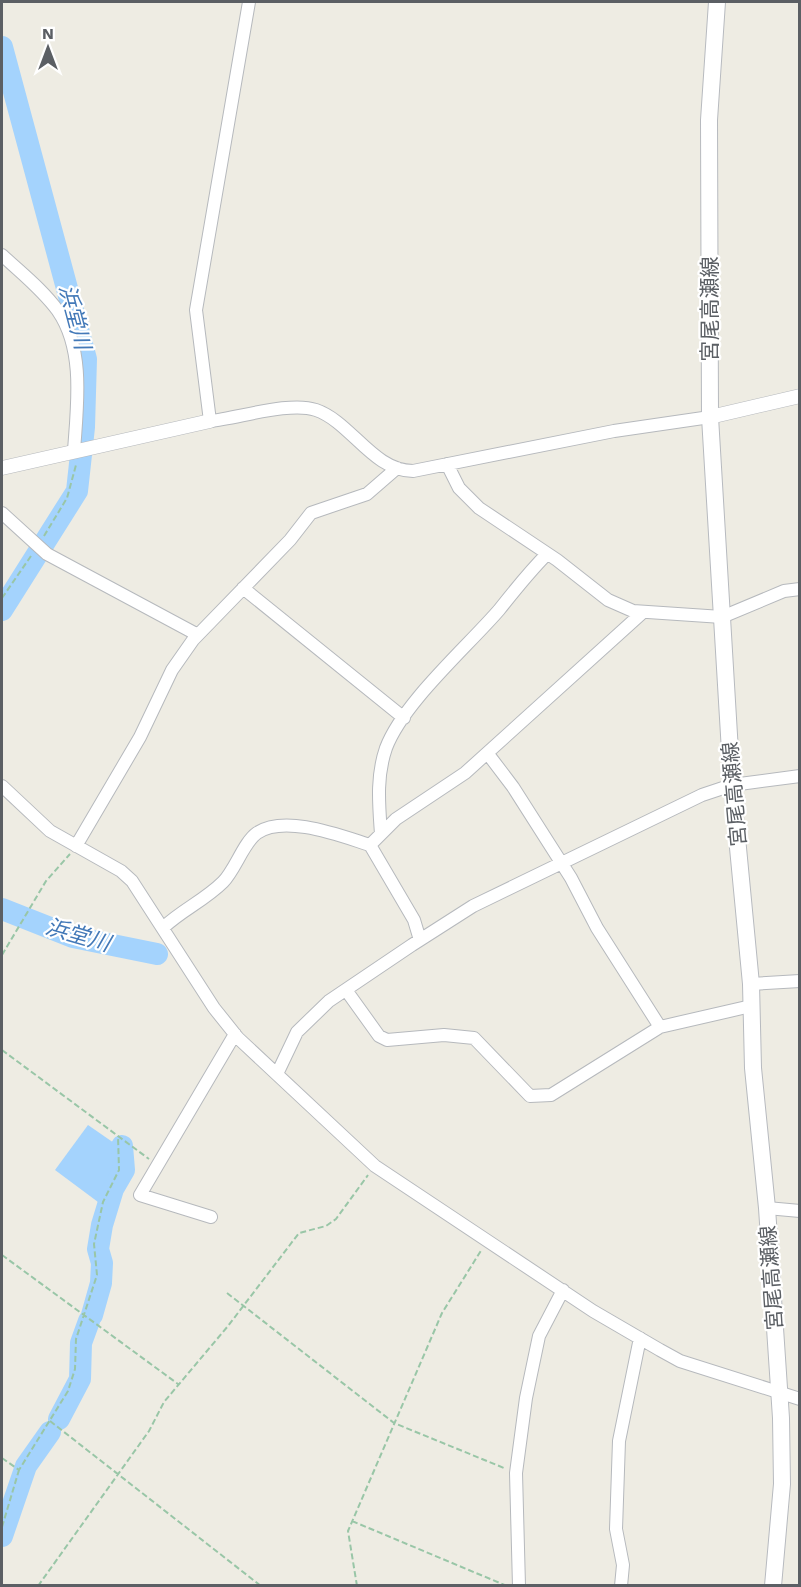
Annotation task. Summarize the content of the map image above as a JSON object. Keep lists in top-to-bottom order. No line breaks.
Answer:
{"streets":{"main road":["宮尾高瀬線"]},"water":["浜堂川"],"north":"top"}
